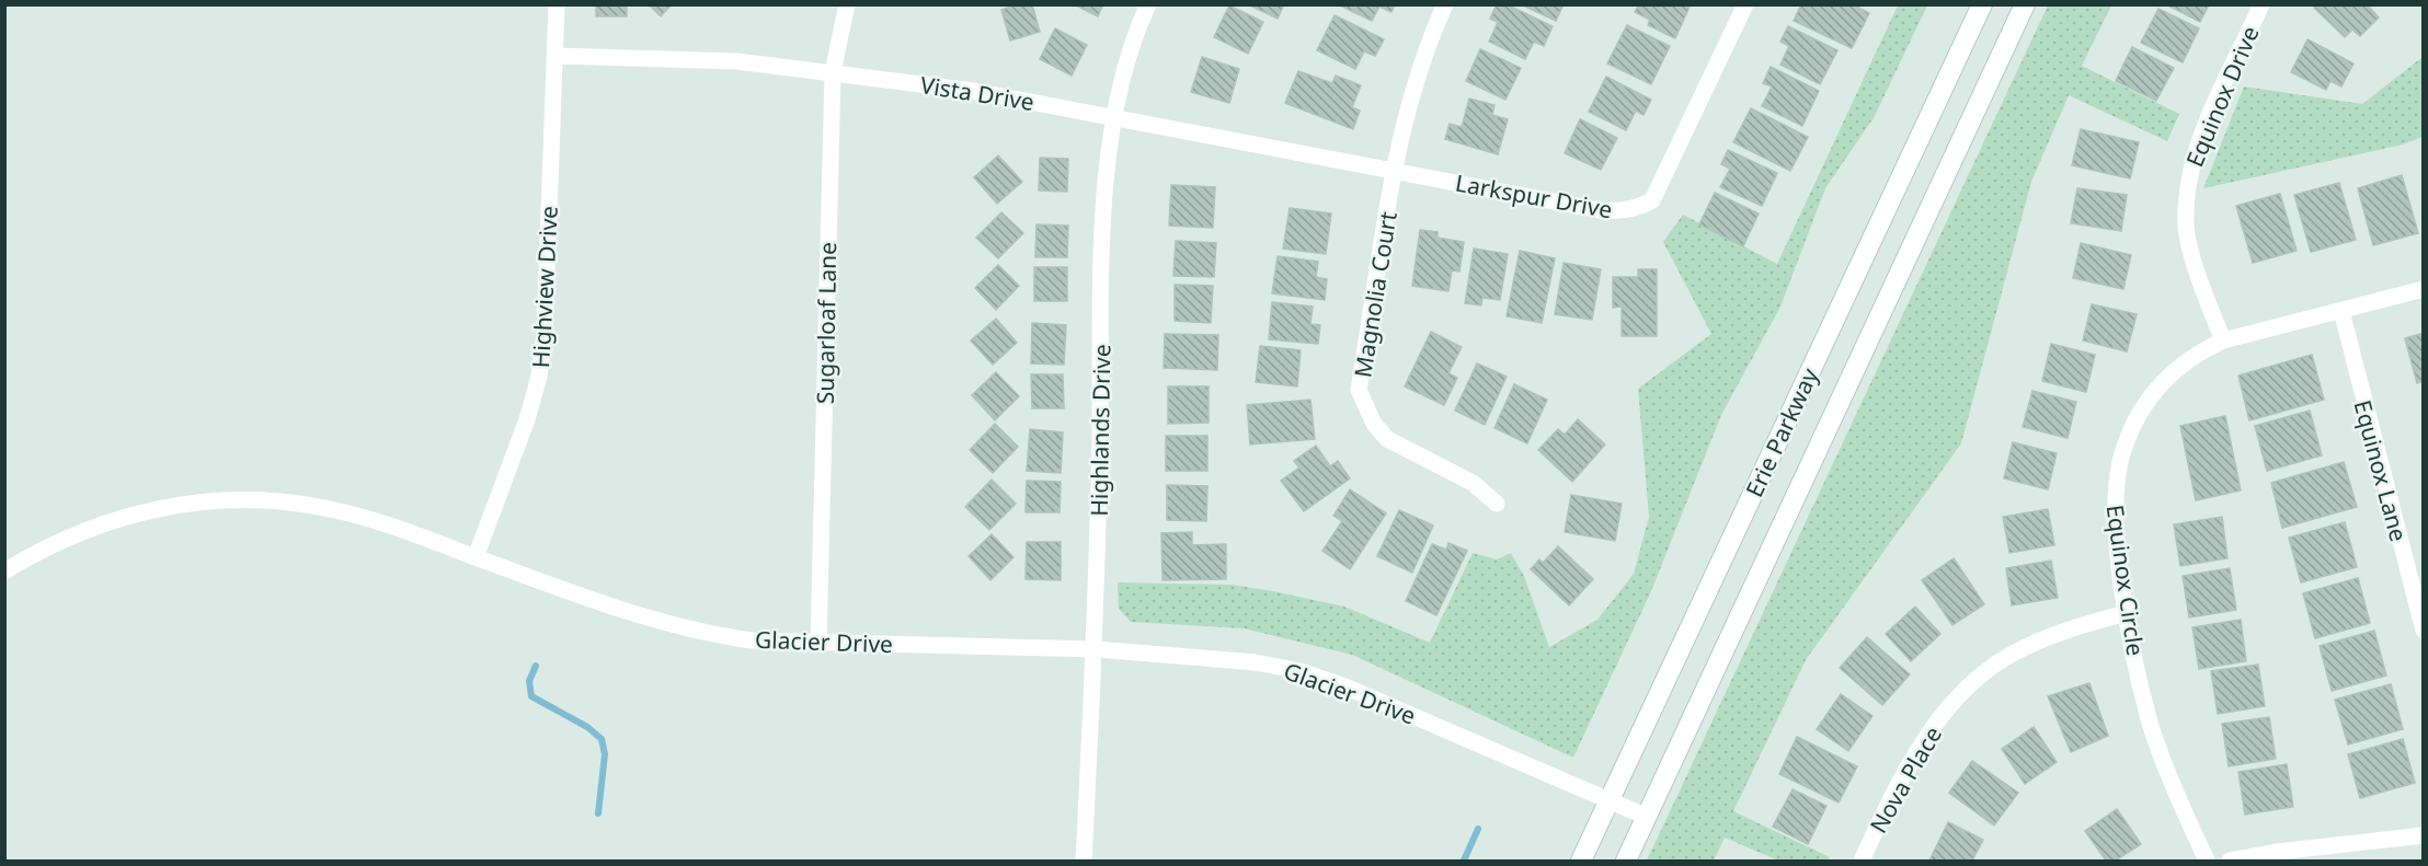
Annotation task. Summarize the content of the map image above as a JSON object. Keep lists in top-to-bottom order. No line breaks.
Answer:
{"streets":{"main road":["Erie Parkway"],"street":["Vista Drive","Equinox Drive","Larkspur Drive","Highview Drive","Magnolia Court","Sugarloaf Lane","Highlands Drive","Equinox Lane","Equinox Circle","Glacier Drive","Nova Place"]},"crossings":[["Vista Drive","Larkspur Drive"],["Vista Drive","Highview Drive"],["Vista Drive","Magnolia Court"],["Vista Drive","Sugarloaf Lane"],["Vista Drive","Highlands Drive"],["Equinox Drive","Equinox Circle"],["Larkspur Drive","Magnolia Court"],["Highview Drive","Glacier Drive"],["Sugarloaf Lane","Glacier Drive"],["Highlands Drive","Glacier Drive"],["Erie Parkway","Glacier Drive"],["Equinox Lane","Equinox Circle"],["Equinox Circle","Nova Place"]]}
